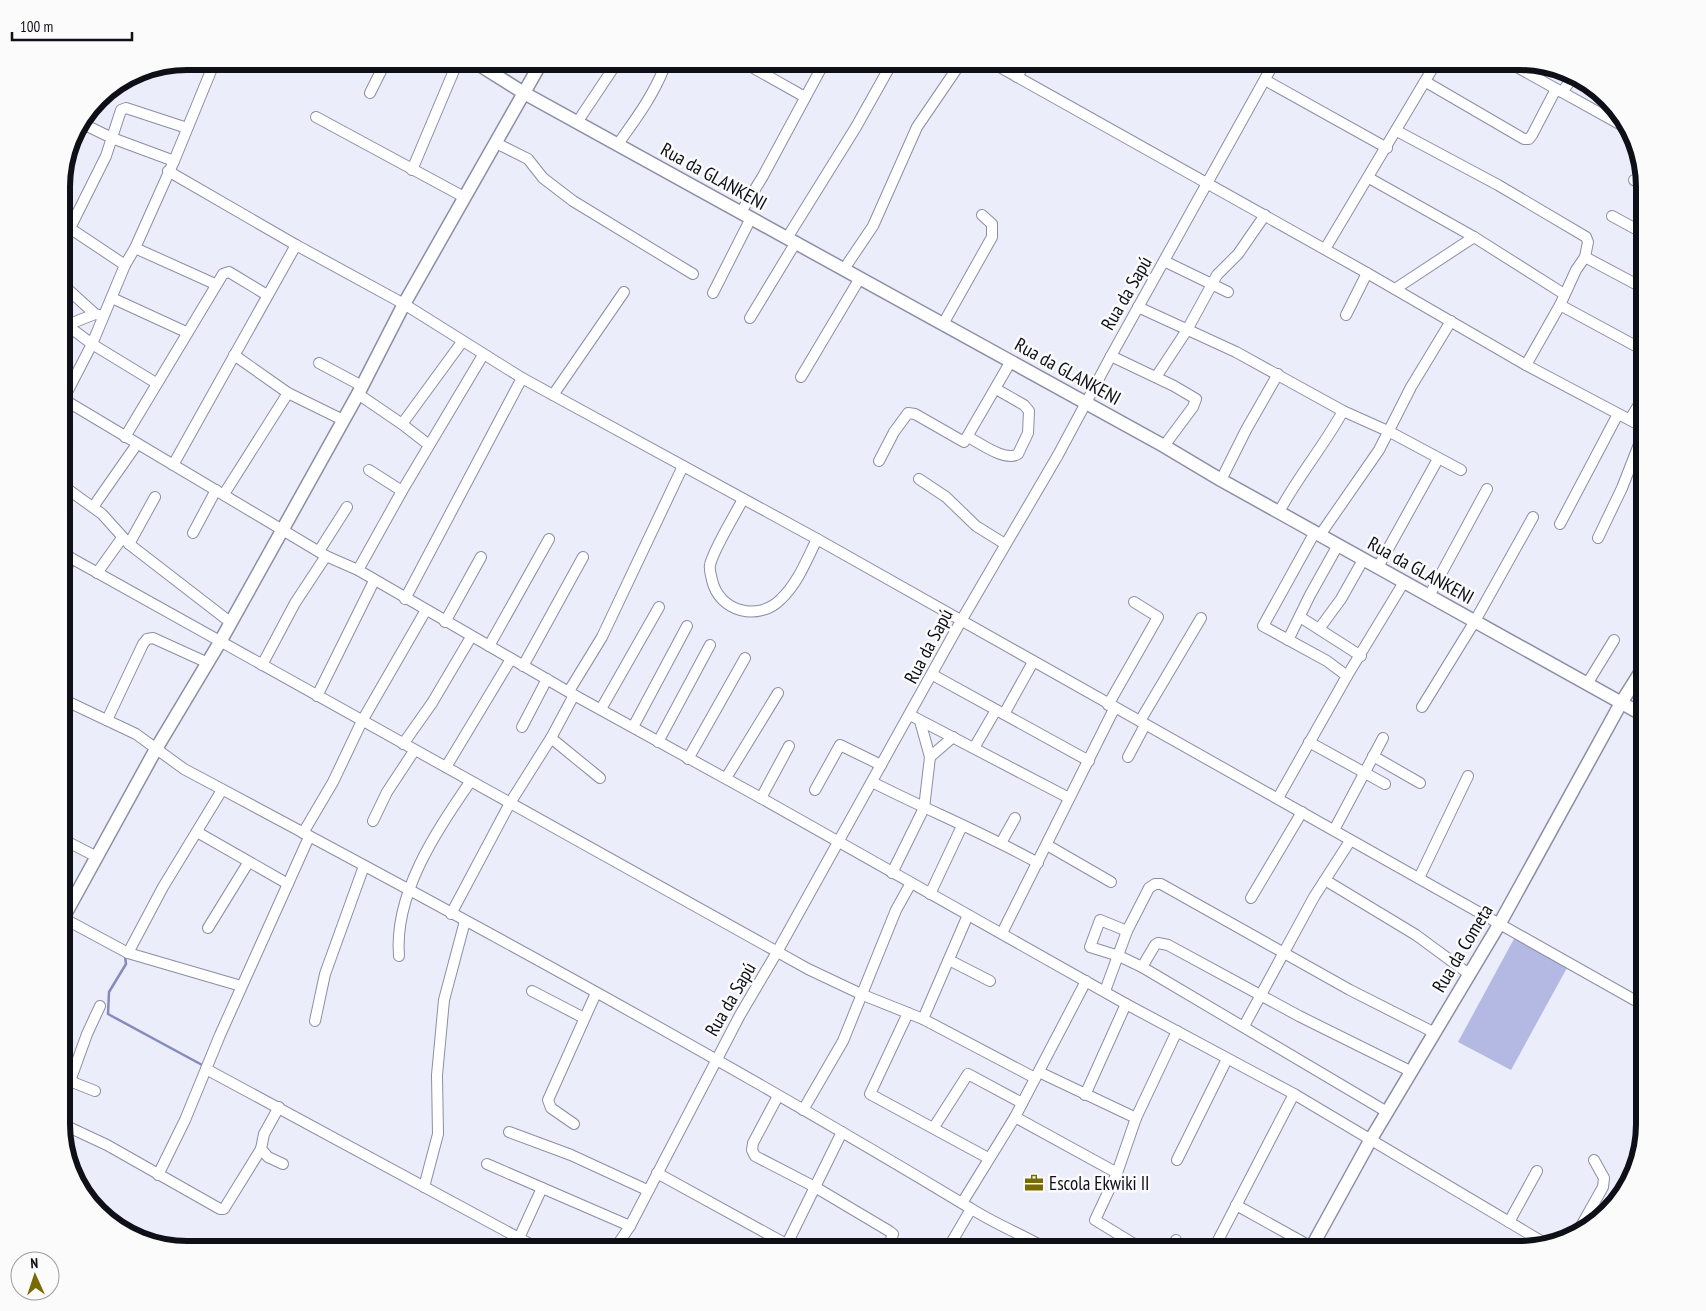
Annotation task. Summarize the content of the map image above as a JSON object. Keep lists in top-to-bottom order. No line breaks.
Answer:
{"streets":{"street":["Rua da GLANKENI","Rua da Sapú","Rua da Cometa"]},"crossings":[["Rua da GLANKENI","Rua da Sapú"],["Rua da GLANKENI","Rua da Cometa"]],"places":{"office":["Escola Ekwiki II"]},"scale_bar":"100 m","north":"top"}
